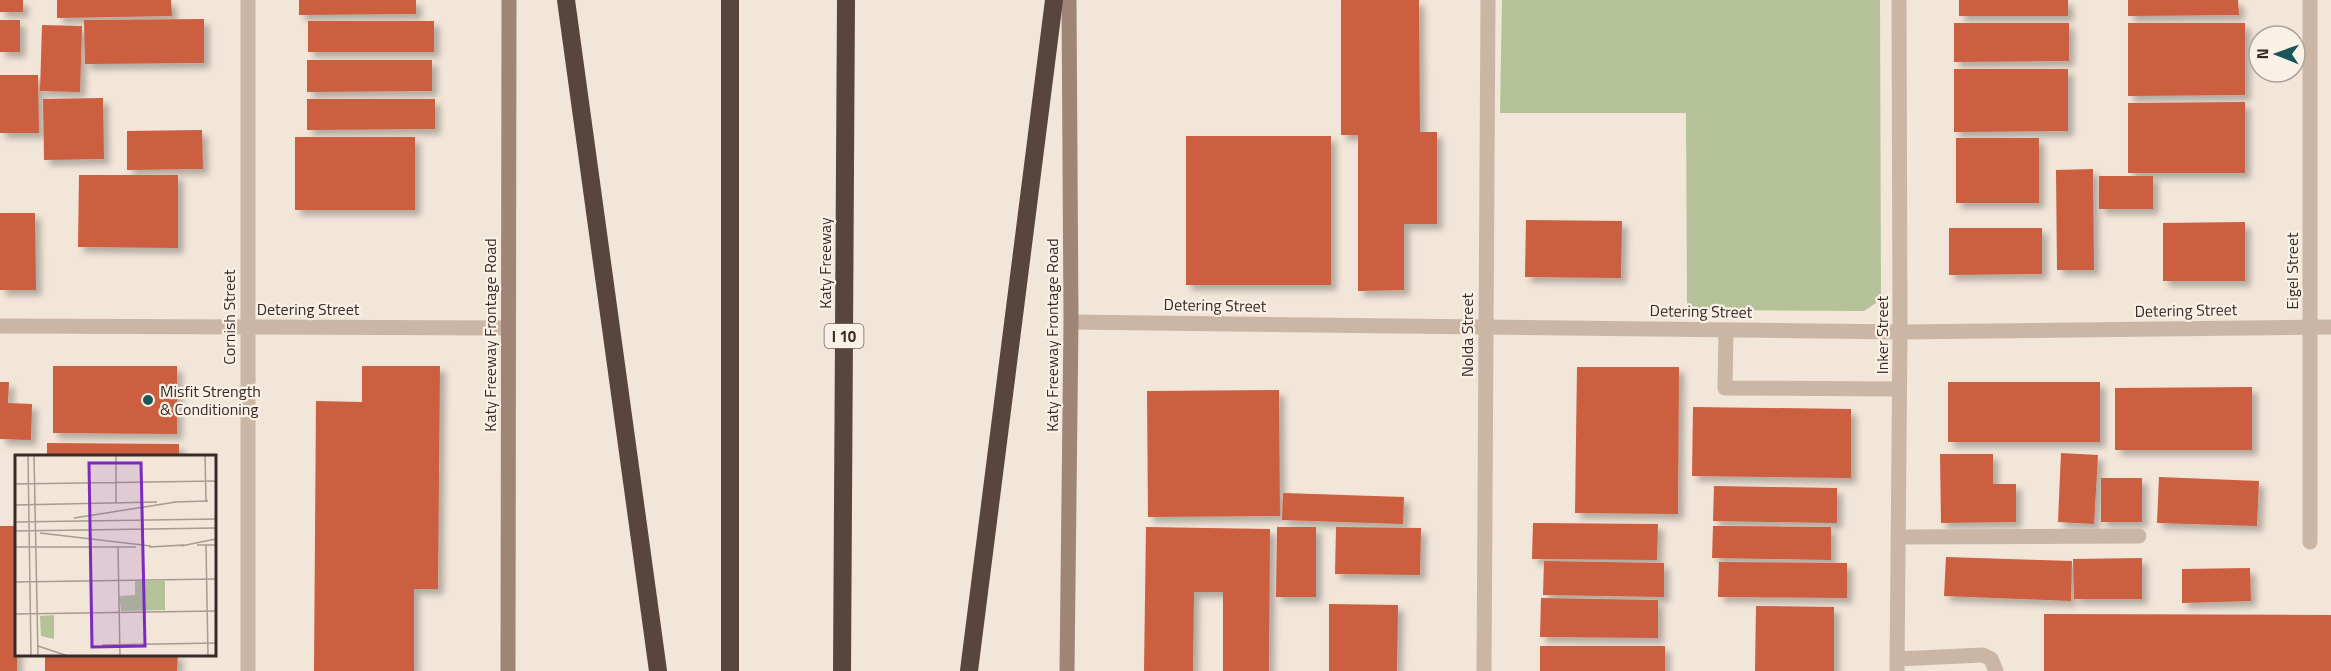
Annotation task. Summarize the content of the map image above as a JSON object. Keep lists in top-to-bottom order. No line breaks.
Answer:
{"streets":{"highway":["Katy Freeway","I 10"],"main road":["Katy Freeway Frontage Road"],"street":["Eigel Street","Detering Street","Cornish Street","Nolda Street","Inker Street"]},"crossings":[["Eigel Street","Detering Street"],["Detering Street","Cornish Street"],["Detering Street","Katy Freeway Frontage Road"],["Detering Street","Nolda Street"],["Detering Street","Inker Street"]],"places":["Misfit Strength & Conditioning"],"north":"left"}
